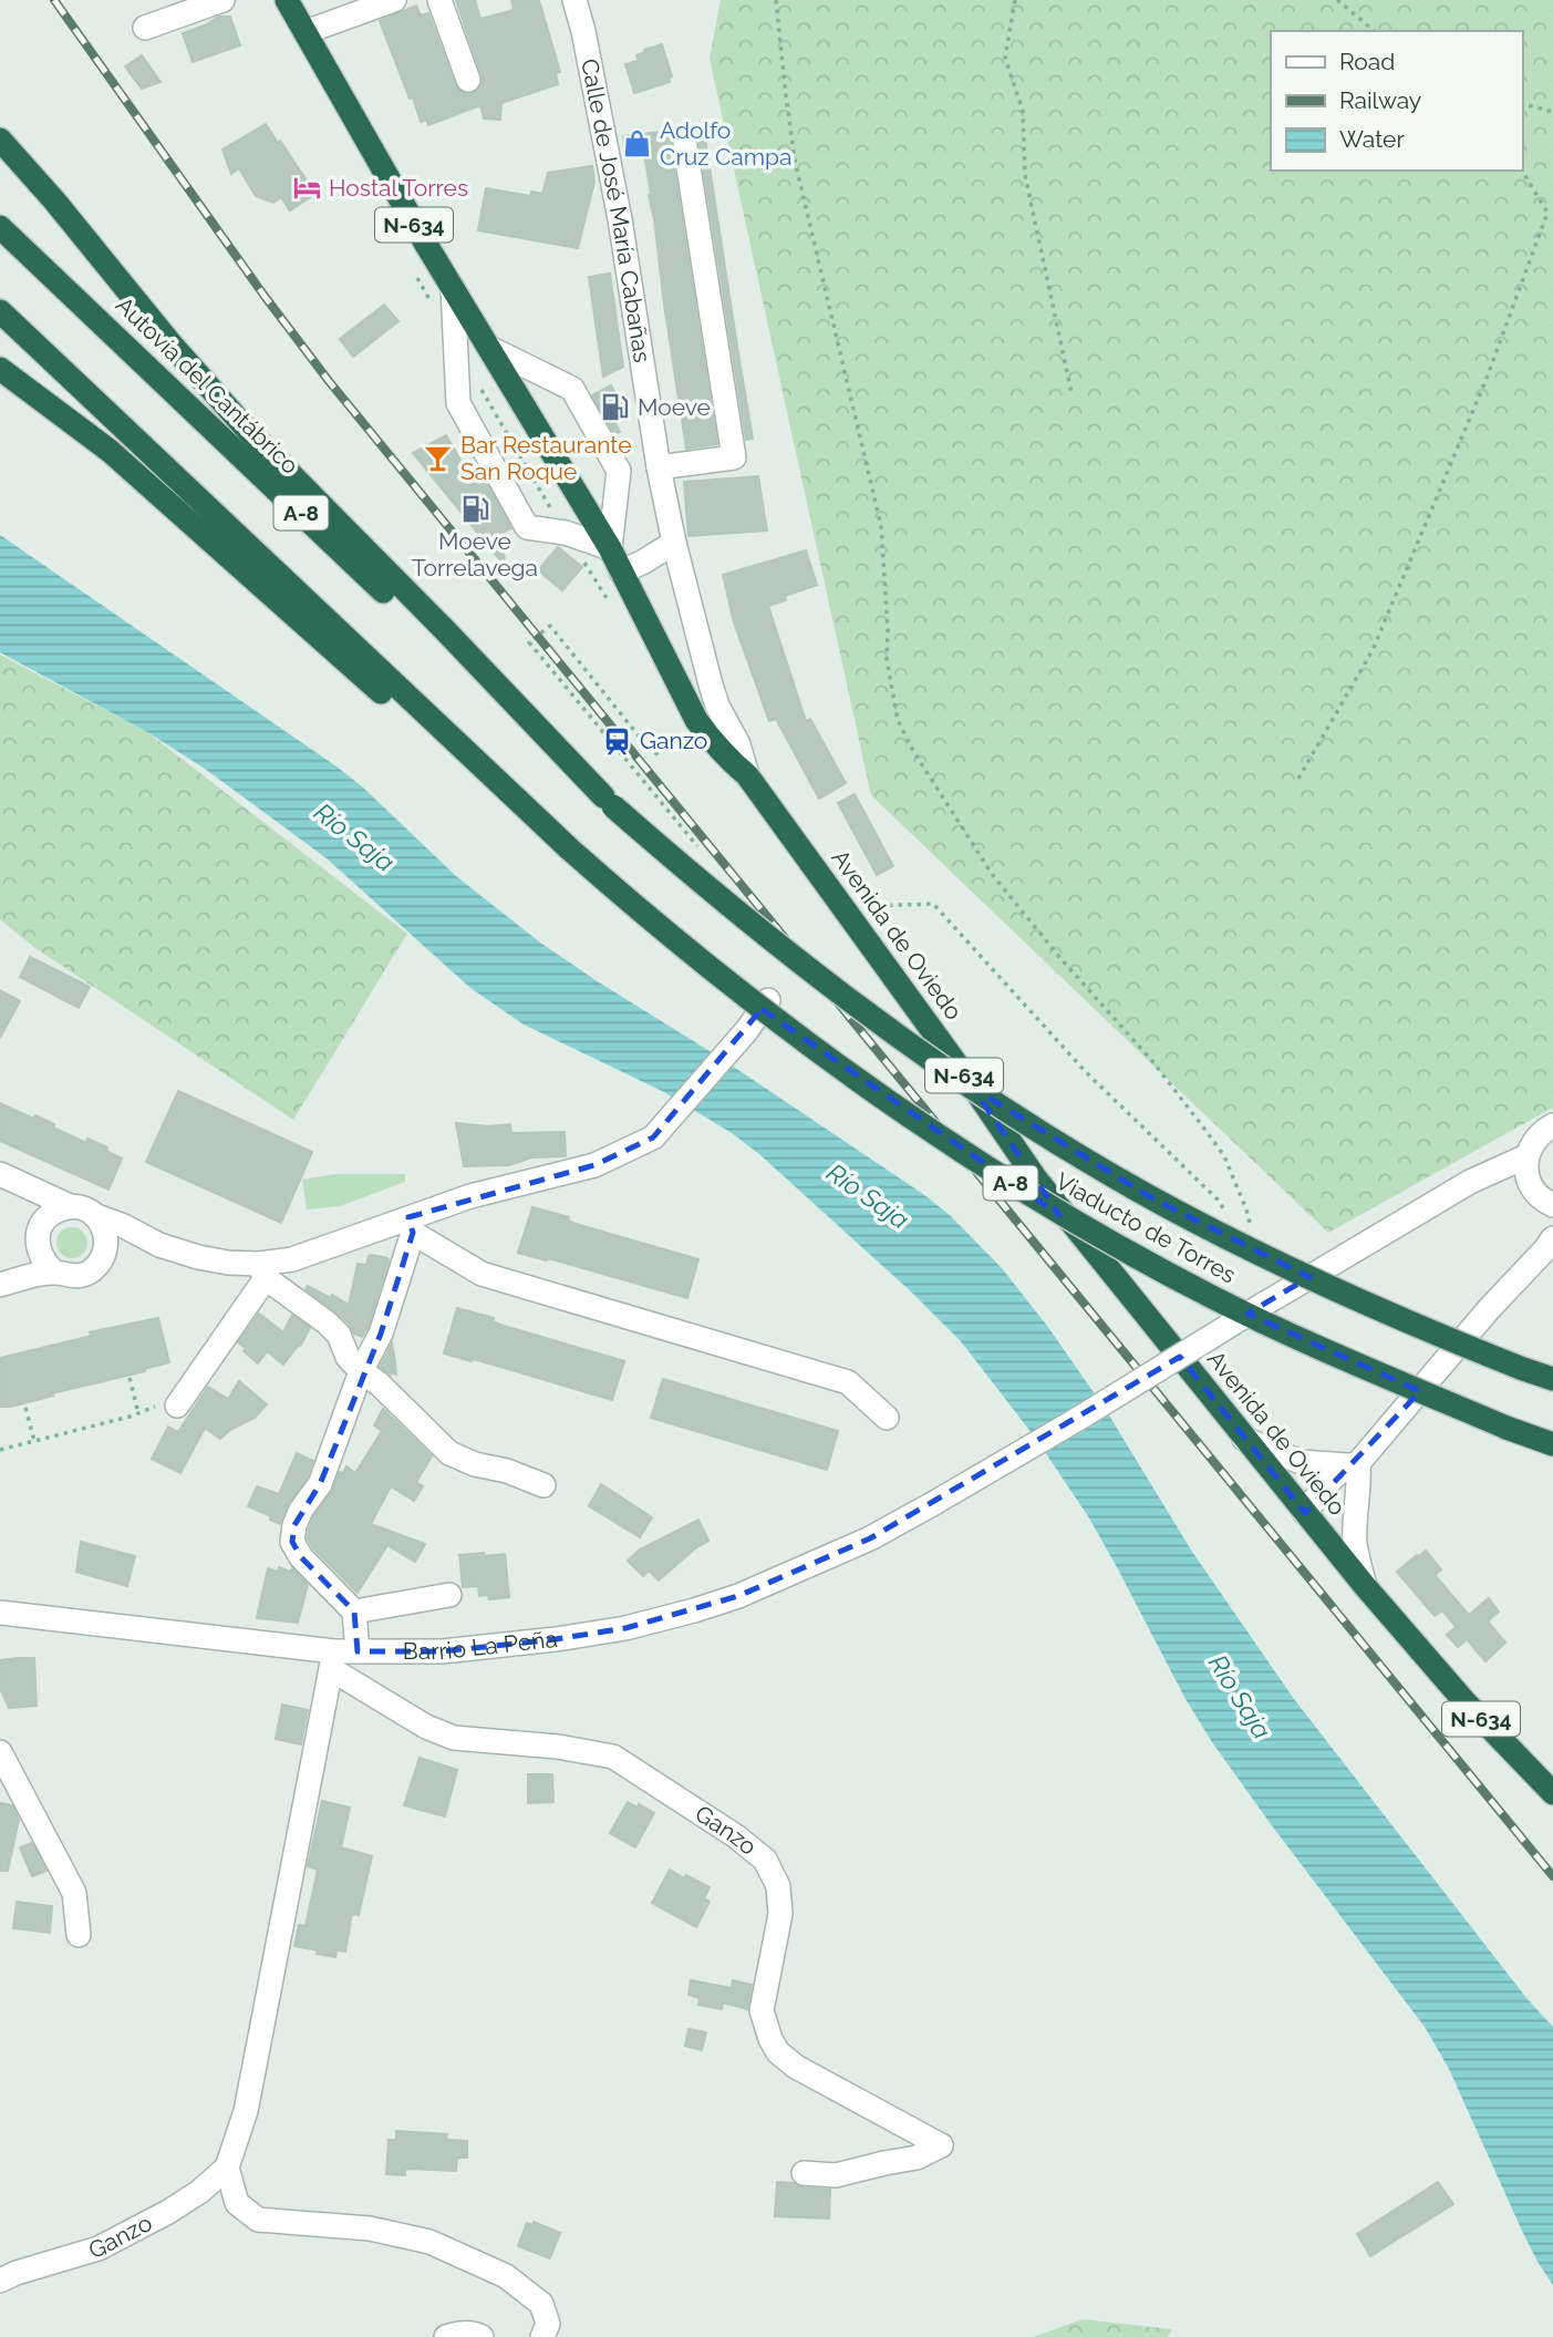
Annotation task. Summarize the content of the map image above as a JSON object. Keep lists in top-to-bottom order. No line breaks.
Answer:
{"streets":{"highway":["N-634","Autovía del Cantábrico","A-8","Avenida de Oviedo","Viaducto de Torres"],"street":["Calle de José María Cabañas","Barrio La Peña","Ganzo"]},"crossings":[["Calle de José María Cabañas","Avenida de Oviedo"],["Autovía del Cantábrico","Viaducto de Torres"],["A-8","Viaducto de Torres"],["Barrio La Peña","Ganzo"]],"water":["Río Saja"],"places":{"shop":["Adolfo Cruz Campa"],"hotel":["Hostal Torres"],"fuel station":["Moeve","Moeve Torrelavega"],"bar":["Bar Restaurante San Roque"],"station":["Ganzo"]},"legend":["Road","Railway","Water"]}
